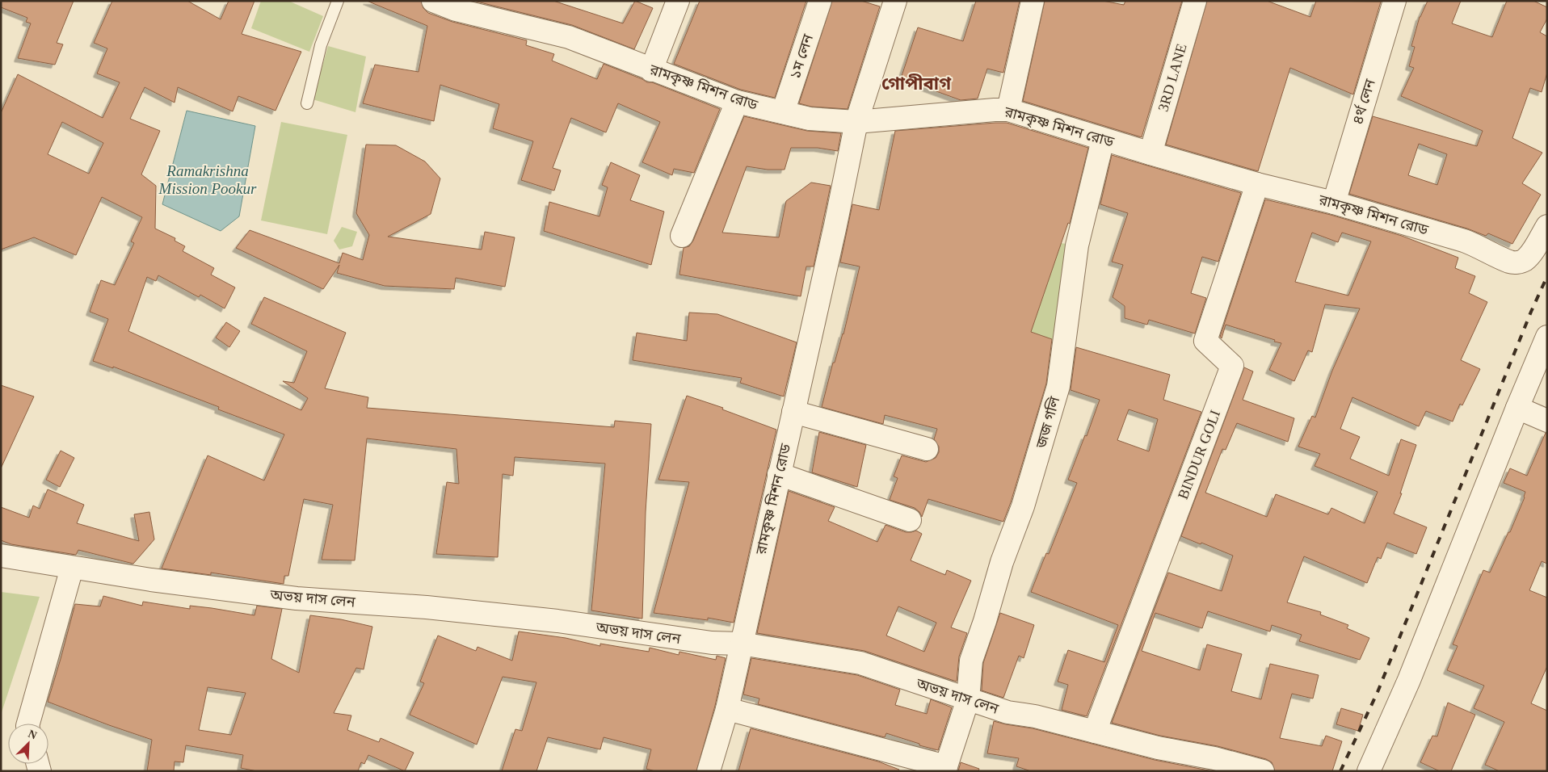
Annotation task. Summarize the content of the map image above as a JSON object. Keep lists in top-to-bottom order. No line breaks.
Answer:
{"streets":{"street":["১ম লেন","3RD LANE","রামকৃষ্ণ মিশন রোড","৪র্থ লেন","জজ গলি","BINDUR GOLI","অভয় দাস লেন"]},"crossings":[["১ম লেন","রামকৃষ্ণ মিশন রোড"],["3RD LANE","রামকৃষ্ণ মিশন রোড"],["রামকৃষ্ণ মিশন রোড","৪র্থ লেন"],["রামকৃষ্ণ মিশন রোড","জজ গলি"],["রামকৃষ্ণ মিশন রোড","BINDUR GOLI"],["রামকৃষ্ণ মিশন রোড","অভয় দাস লেন"],["জজ গলি","অভয় দাস লেন"],["BINDUR GOLI","অভয় দাস লেন"]],"districts":["গোপীবাগ"],"water":["Ramakrishna Mission Pookur"],"north":"top right"}
